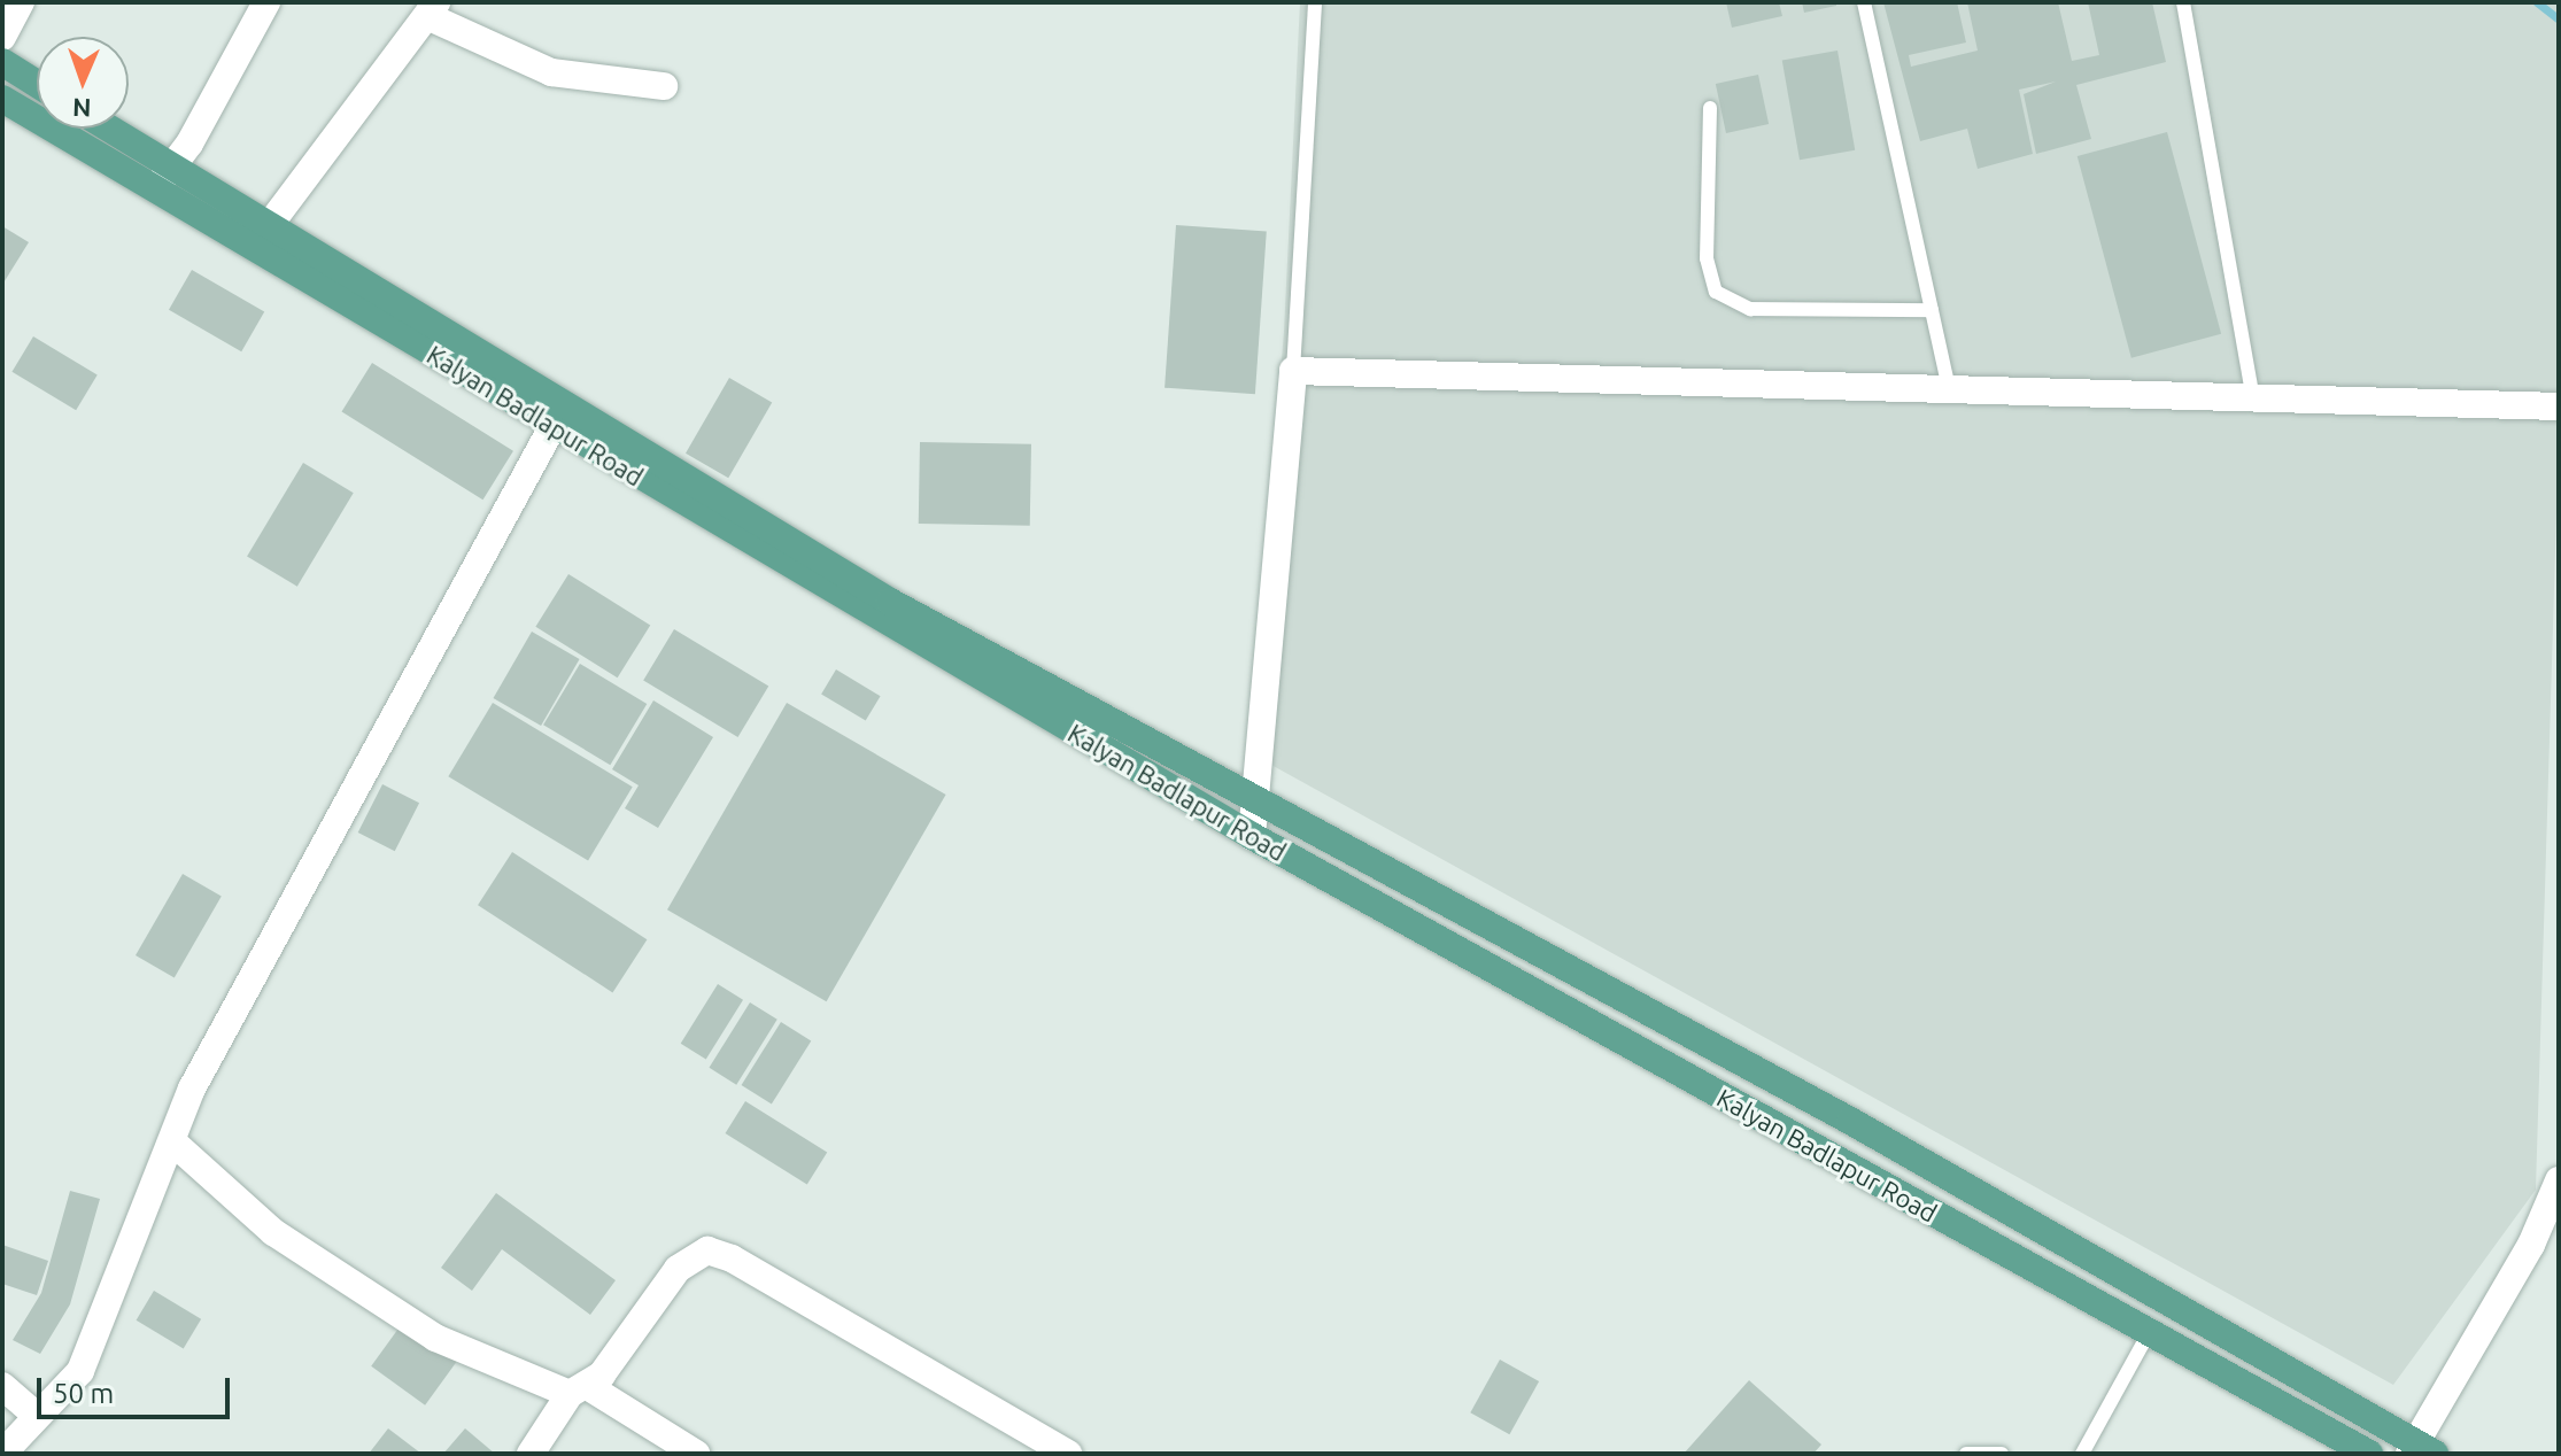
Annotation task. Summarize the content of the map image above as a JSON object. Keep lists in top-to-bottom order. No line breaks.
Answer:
{"streets":{"main road":["Kalyan Badlapur Road"]},"scale_bar":"50 m","north":"bottom"}
